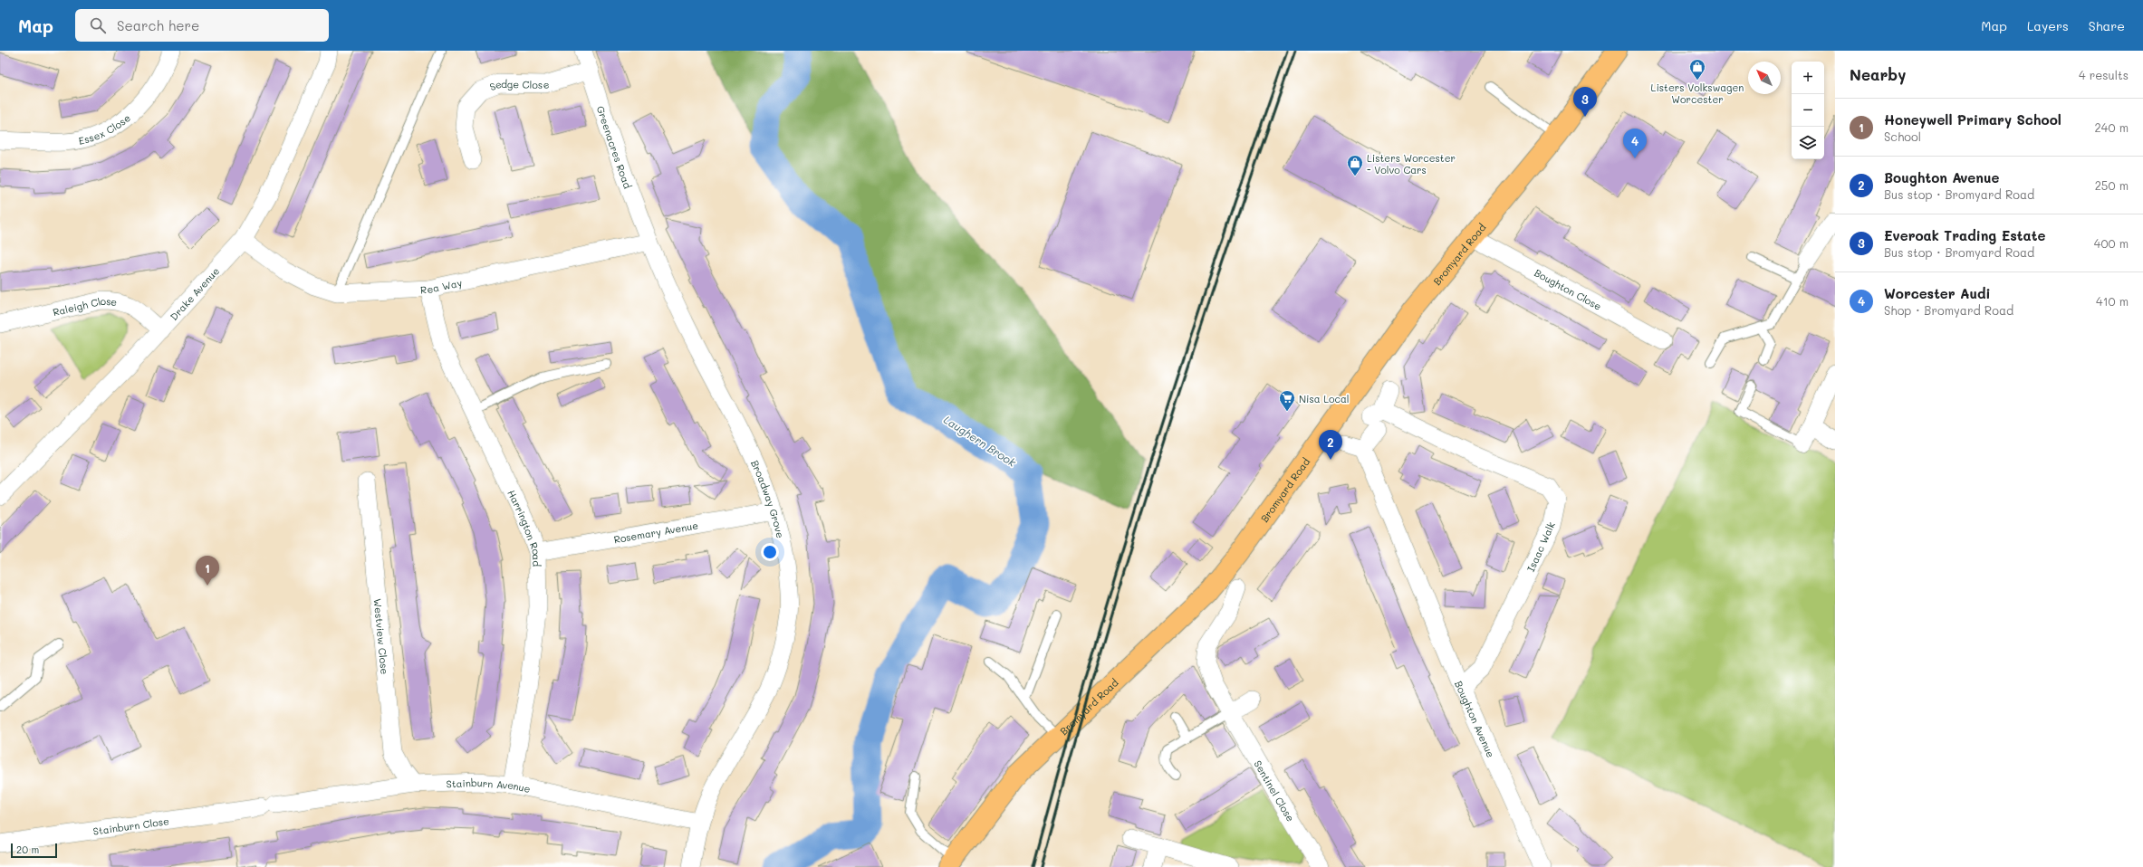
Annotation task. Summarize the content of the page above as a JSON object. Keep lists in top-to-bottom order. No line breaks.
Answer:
{"streets":{"main road":["Bromyard Road"],"street":["Sedge Close","Essex Close","Greenacres Road","Rea Way","Boughton Close","Drake Avenue","Raleigh Close","Broadway Grove","Harrington Road","Rosemary Avenue","Isaac Walk","Westview Close","Boughton Avenue","Stainburn Avenue","Sentinel Close","Stainburn Close"]},"crossings":[["Sedge Close","Greenacres Road"],["Greenacres Road","Rea Way"],["Greenacres Road","Broadway Grove"],["Bromyard Road","Boughton Close"],["Bromyard Road","Sentinel Close"],["Rea Way","Drake Avenue"],["Rea Way","Broadway Grove"],["Rea Way","Harrington Road"],["Drake Avenue","Raleigh Close"],["Broadway Grove","Rosemary Avenue"],["Broadway Grove","Stainburn Avenue"],["Harrington Road","Rosemary Avenue"],["Harrington Road","Stainburn Avenue"],["Isaac Walk","Boughton Avenue"],["Westview Close","Stainburn Avenue"],["Stainburn Avenue","Stainburn Close"]],"water":["Laughern Brook"],"places":{"shop":["Listers Volkswagen Worcester","Listers Worcester - Volvo Cars"],"supermarket":["Nisa Local"]},"scale_bar":"20 m","north":"top left","page":{"header":"Map","search":"Search here","nav":["Map","Layers","Share"],"heading":["Nearby","4 results"],"map_buttons":["+","−"],"pins":["3","4","2","1"],"list":[{"mark":"1","name":"Honeywell Primary School","note":"School","value":"240 m"},{"mark":"2","name":"Boughton Avenue","note":"Bus stop · Bromyard Road","value":"250 m"},{"mark":"3","name":"Everoak Trading Estate","note":"Bus stop · Bromyard Road","value":"400 m"},{"mark":"4","name":"Worcester Audi","note":"Shop · Bromyard Road","value":"410 m"}],"scale":"20 m"}}
